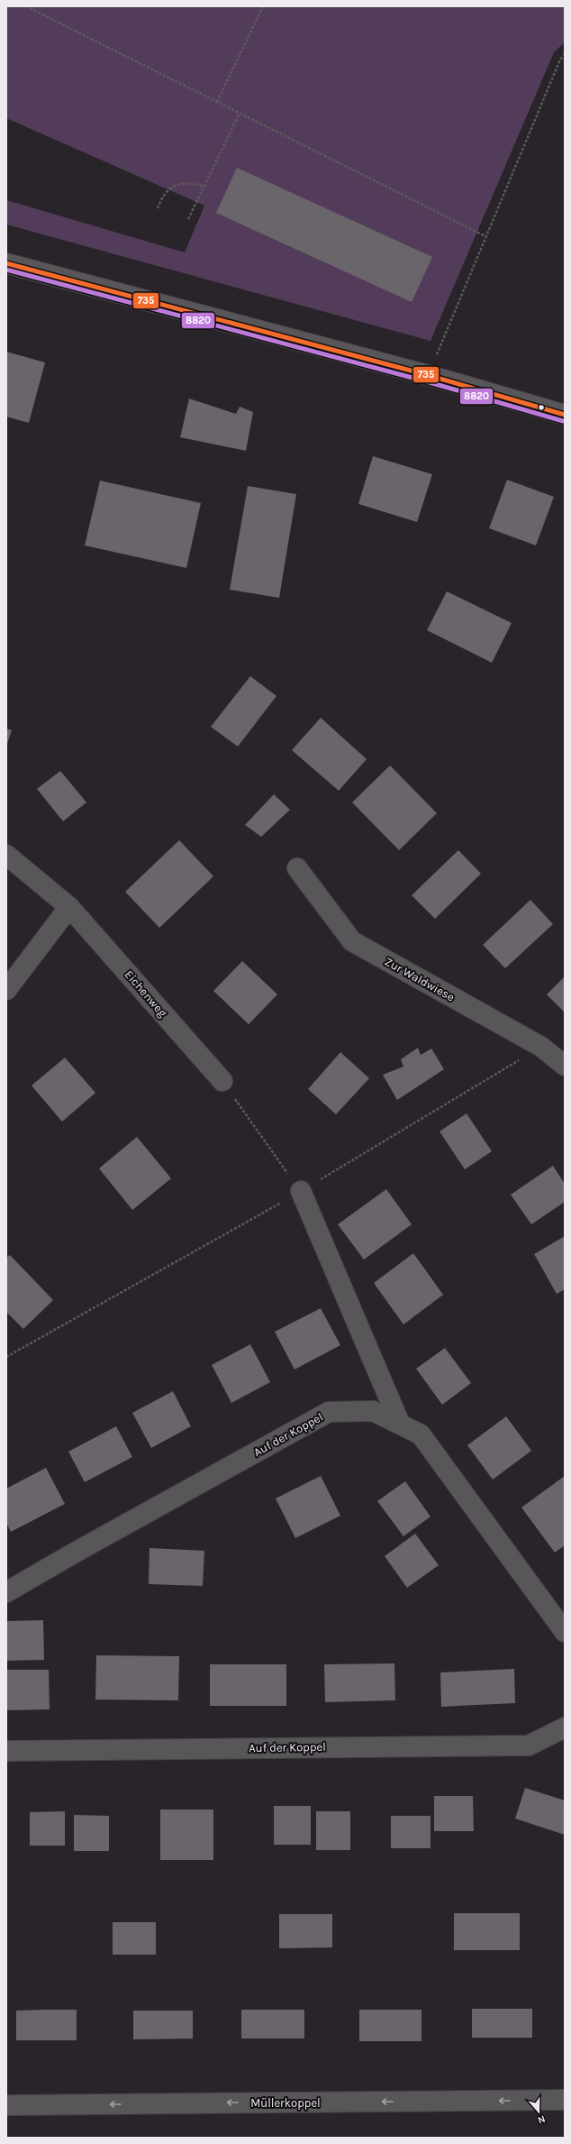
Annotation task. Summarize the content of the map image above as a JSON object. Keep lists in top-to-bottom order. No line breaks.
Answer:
{"streets":{"street":["Zur Waldwiese","Eichenweg","Auf der Koppel","Müllerkoppel"]},"one_way":["Müllerkoppel"],"lines":["transit line 735","transit line 8820"],"north":"bottom"}
